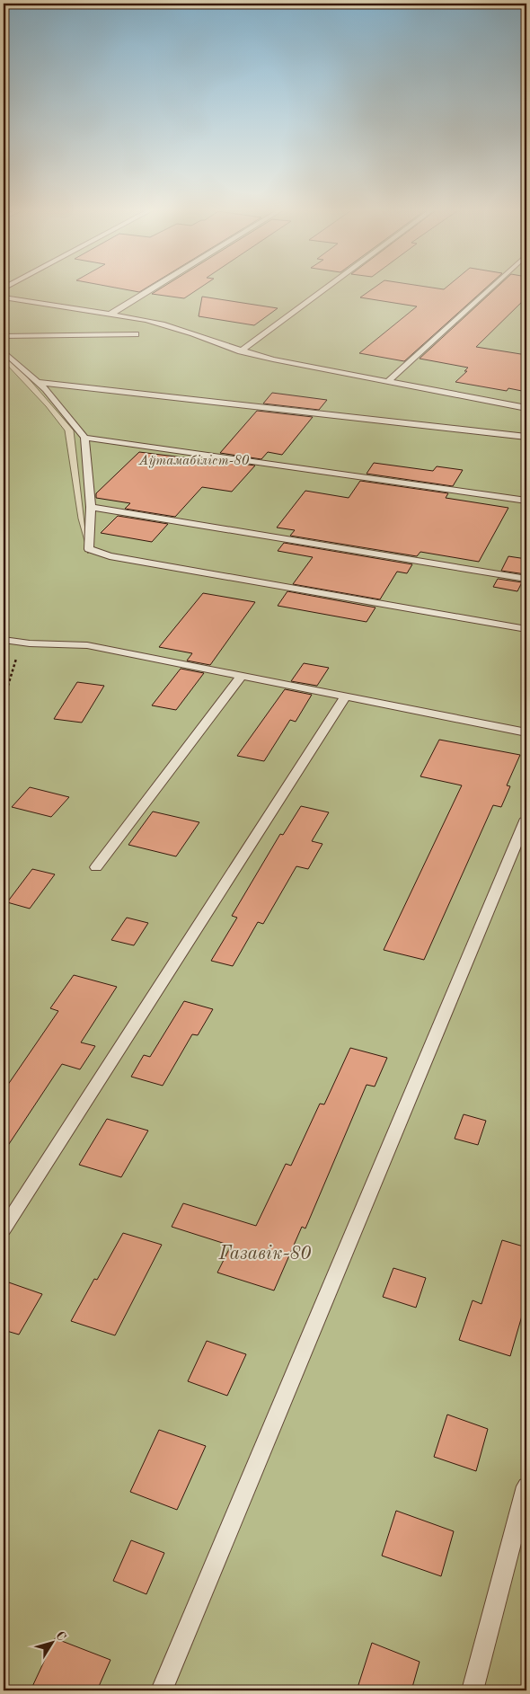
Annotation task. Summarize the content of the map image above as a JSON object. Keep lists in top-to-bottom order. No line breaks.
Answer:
{"parks":["Аўтамабіліст-80","Газавік-80"],"north":"top right"}
